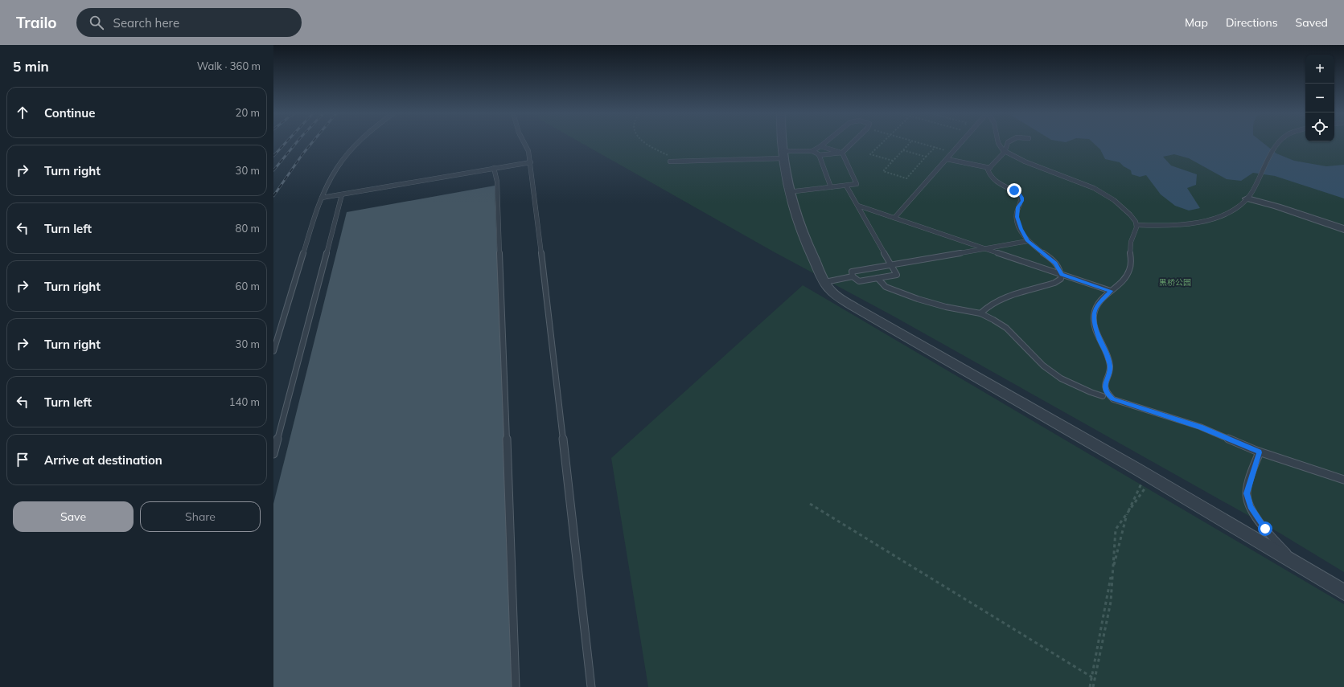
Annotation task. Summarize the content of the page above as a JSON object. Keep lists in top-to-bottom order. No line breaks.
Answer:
{"parks":["黑桥公园"],"page":{"header":"Trailo","search":"Search here","nav":["Map","Directions","Saved"],"heading":["5 min","Walk · 360 m"],"map_buttons":["+","−"],"list":[["Continue","20 m"],["Turn right","30 m"],["Turn left","80 m"],["Turn right","60 m"],["Turn right","30 m"],["Turn left","140 m"],"Arrive at destination"],"buttons":["Save","Share"]}}
